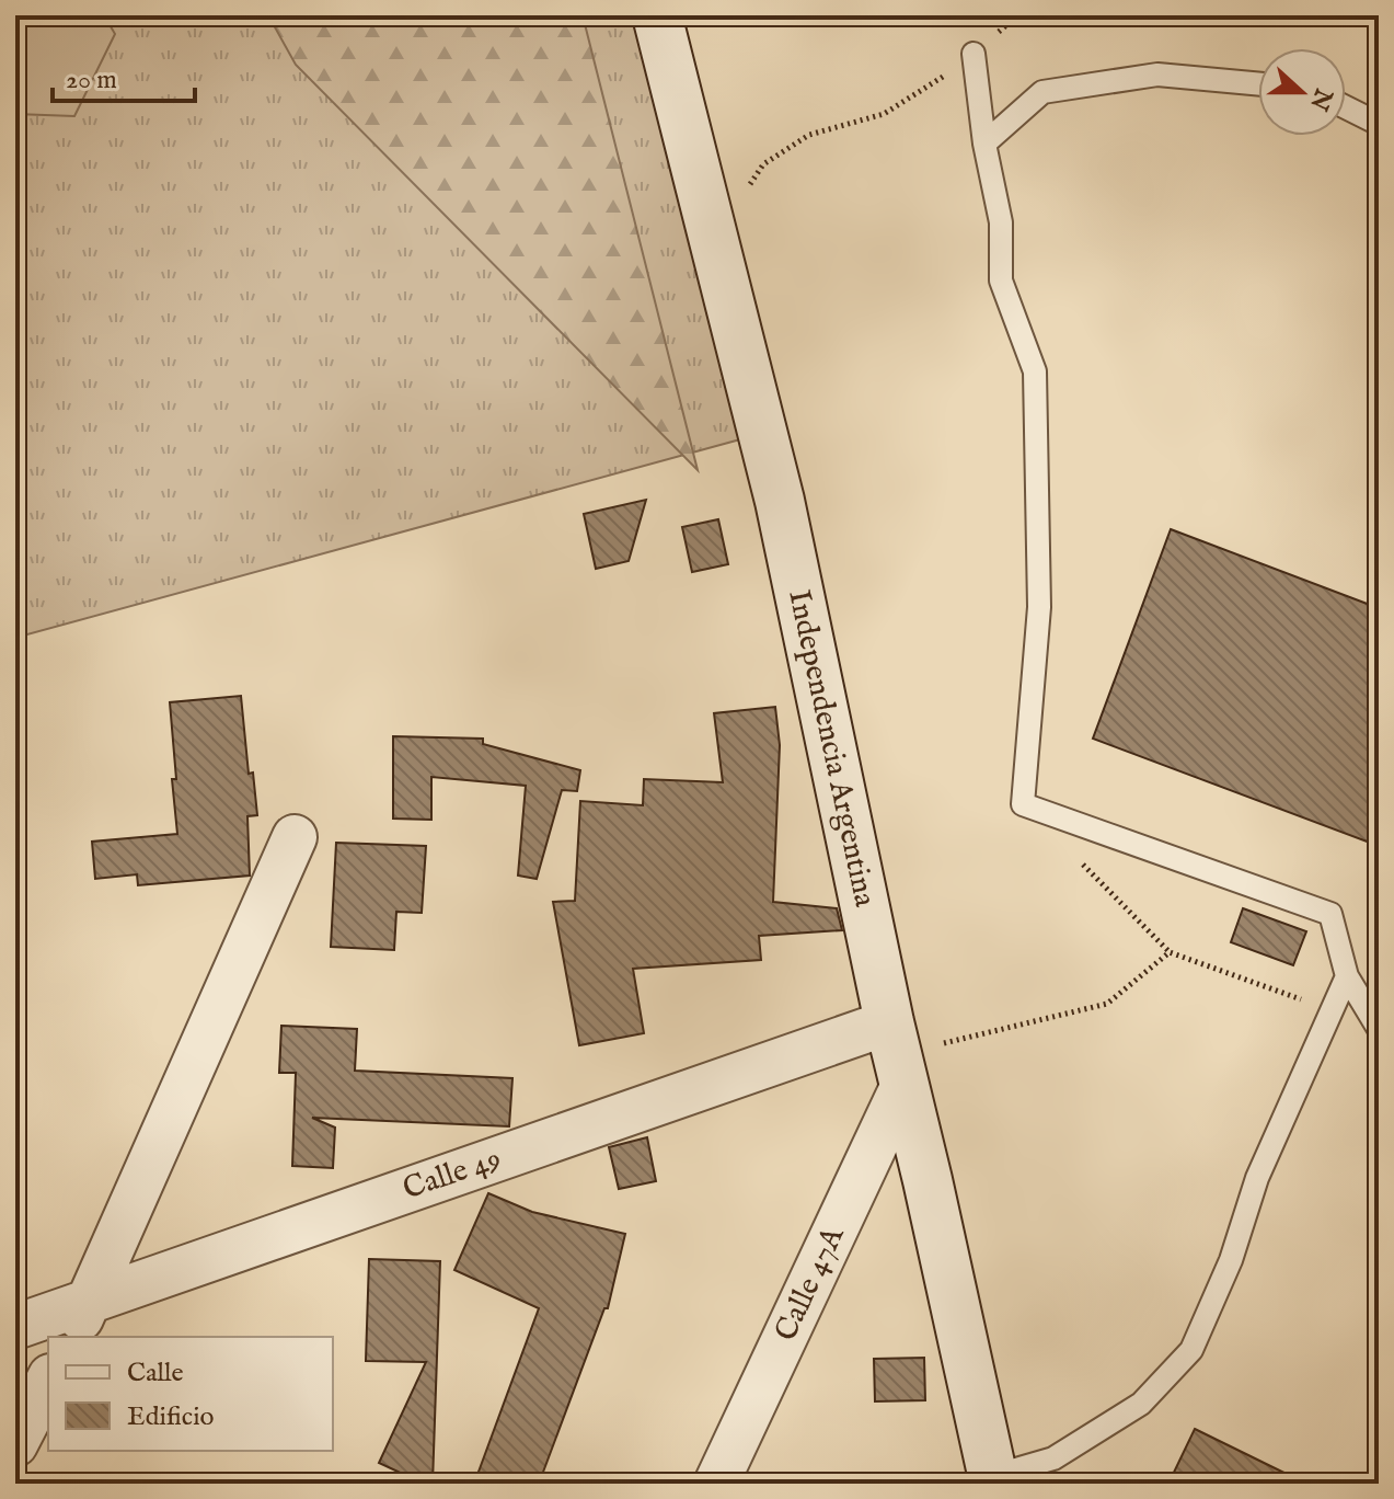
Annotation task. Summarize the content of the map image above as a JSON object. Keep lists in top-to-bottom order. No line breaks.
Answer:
{"streets":{"main road":["Independencia Argentina"],"street":["Calle 49","Calle 47A"]},"crossings":[["Independencia Argentina","Calle 49"],["Independencia Argentina","Calle 47A"],["Calle 49","Calle 47A"]],"legend":["Calle","Edificio"],"scale_bar":"20 m","north":"right"}
